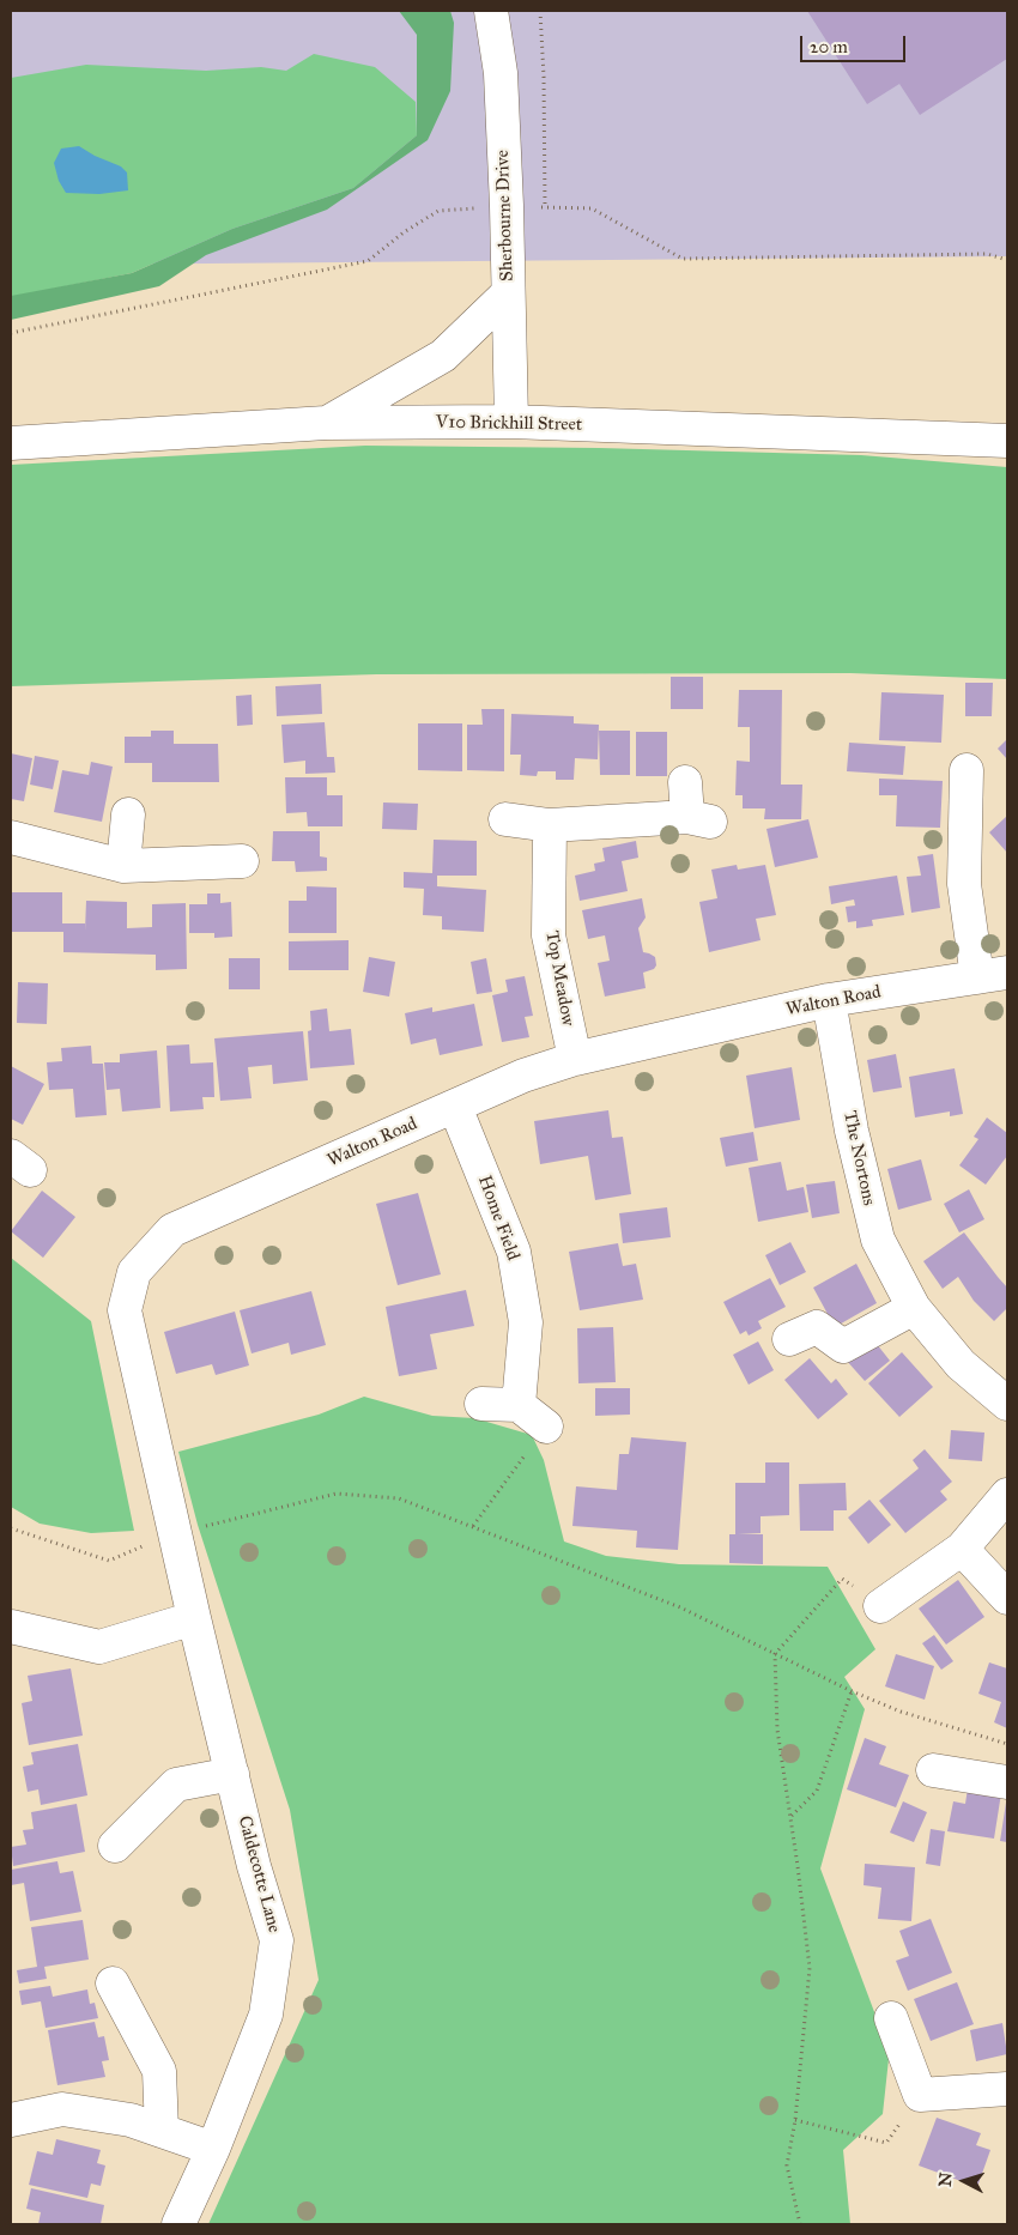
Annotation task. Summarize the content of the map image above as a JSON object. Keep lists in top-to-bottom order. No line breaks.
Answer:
{"streets":{"street":["Sherbourne Drive","V10 Brickhill Street","Top Meadow","Walton Road","The Nortons","Home Field","Caldecotte Lane"]},"crossings":[["Sherbourne Drive","V10 Brickhill Street"],["Top Meadow","Walton Road"],["Walton Road","The Nortons"],["Walton Road","Home Field"],["Walton Road","Caldecotte Lane"]],"scale_bar":"20 m","north":"left"}
